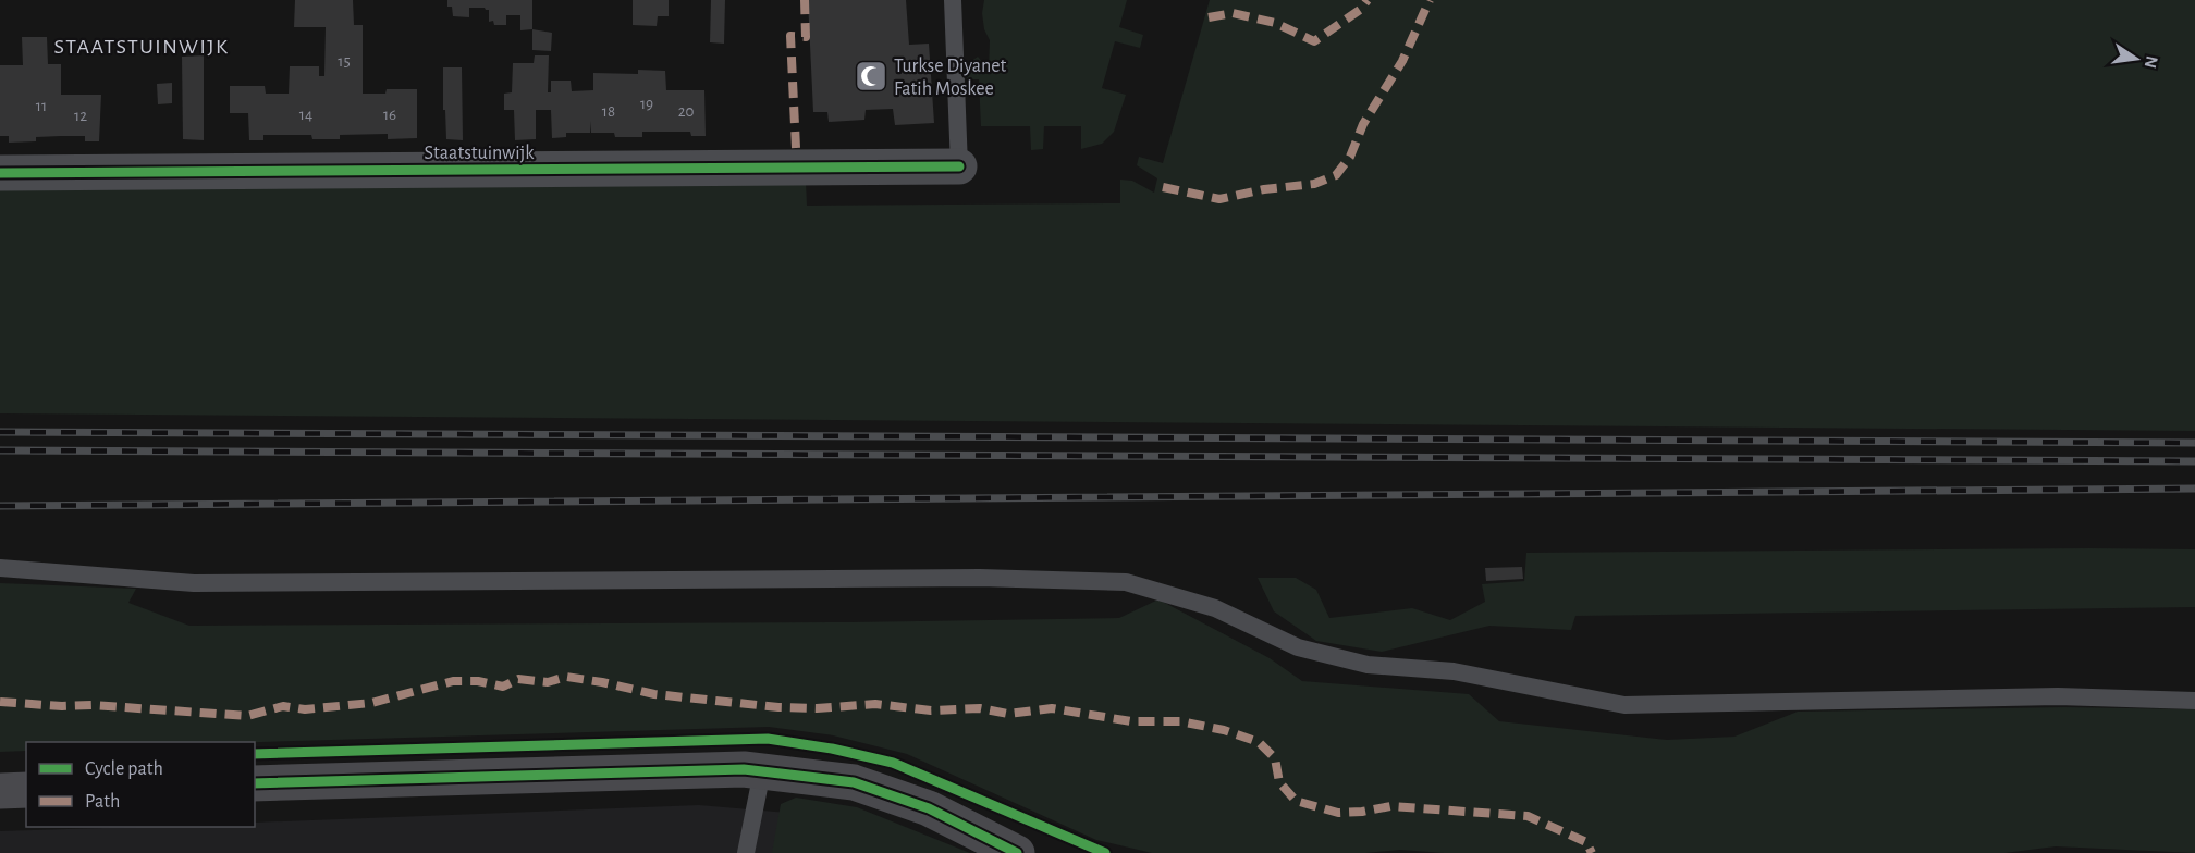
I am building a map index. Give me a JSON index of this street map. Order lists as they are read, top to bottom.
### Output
{
  "streets": {
    "street": ["Staatstuinwijk"]
  },
  "districts": ["STAATSTUINWIJK"],
  "places": {
    "mosque": ["Turkse Diyanet Fatih Moskee"]
  },
  "house_numbers": [
    "15",
    "19",
    "11",
    "18",
    "20",
    "14",
    "16",
    "12"
  ],
  "legend": ["Cycle path", "Path"],
  "north": "right"
}
